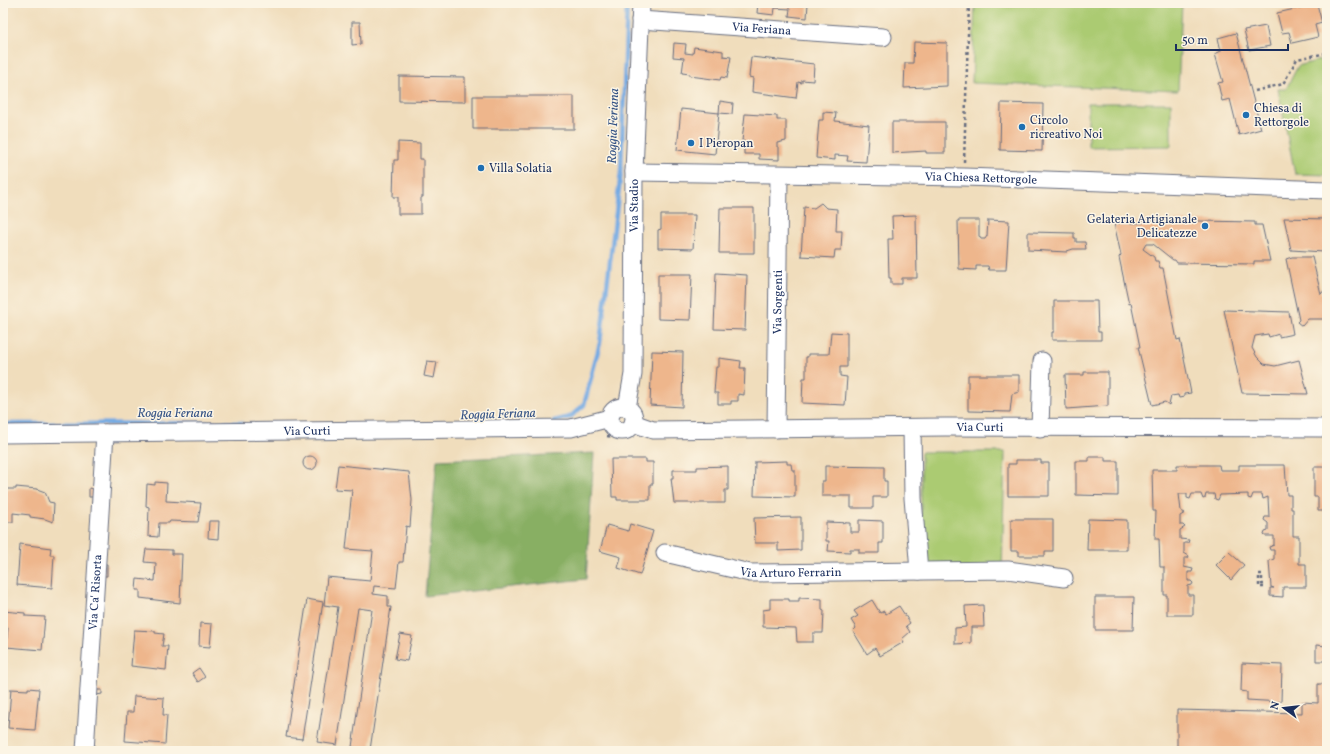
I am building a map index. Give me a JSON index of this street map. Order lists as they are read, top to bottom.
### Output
{
  "streets": {
    "street": [
      "Via Feriana",
      "Via Chiesa Rettorgole",
      "Via Stadio",
      "Via Sorgenti",
      "Via Curti",
      "Via Arturo Ferrarin",
      "Via Ca' Risorta"
    ]
  },
  "crossings": [
    ["Via Feriana", "Via Stadio"],
    ["Via Chiesa Rettorgole", "Via Stadio"],
    ["Via Chiesa Rettorgole", "Via Sorgenti"],
    ["Via Stadio", "Via Curti"],
    ["Via Sorgenti", "Via Curti"],
    ["Via Curti", "Via Ca' Risorta"]
  ],
  "water": ["Roggia Feriana"],
  "places": [
    "Chiesa di Rettorgole",
    "Circolo ricreativo Noi",
    "I Pieropan",
    "Villa Solatia",
    "Gelateria Artigianale Delicatezze"
  ],
  "scale_bar": "50 m",
  "north": "left"
}
